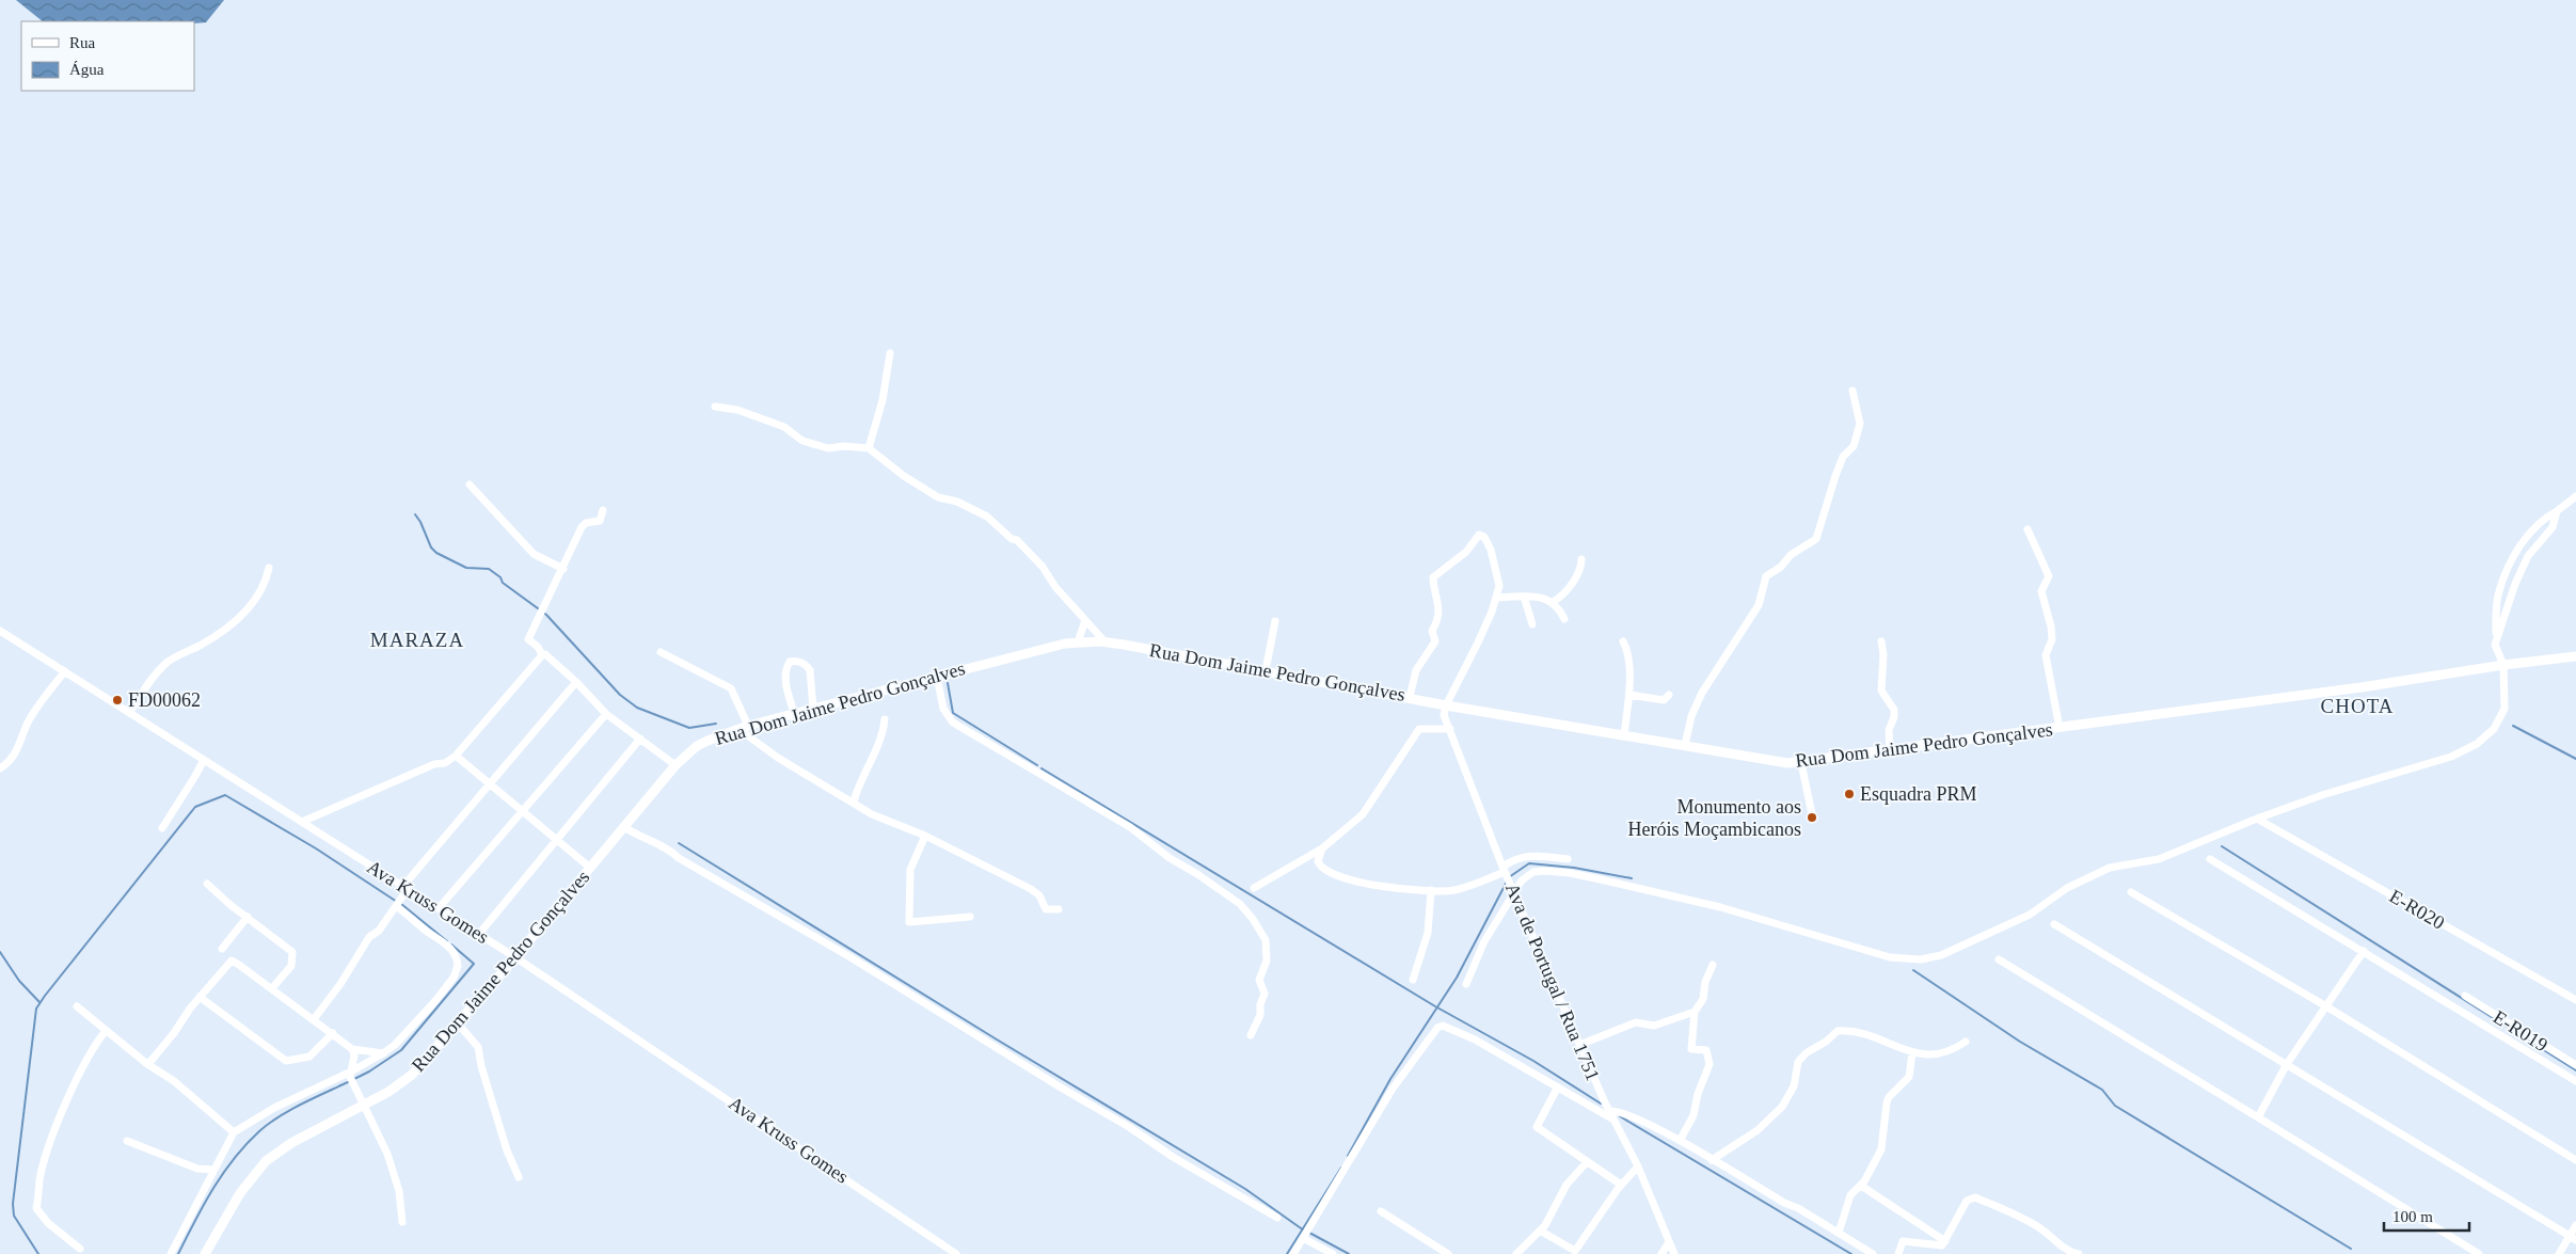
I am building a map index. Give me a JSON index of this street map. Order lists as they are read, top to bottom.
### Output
{
  "streets": {
    "main road": ["Rua Dom Jaime Pedro Gonçalves"],
    "street": [
      "Ava Kruss Gomes",
      "E-R020",
      "Ava de Portugal / Rua 1751",
      "E-R019"
    ]
  },
  "crossings": [
    ["Rua Dom Jaime Pedro Gonçalves", "Ava Kruss Gomes"],
    ["Rua Dom Jaime Pedro Gonçalves", "Ava de Portugal / Rua 1751"]
  ],
  "districts": ["MARAZA", "CHOTA"],
  "places": ["FD00062", "Esquadra PRM", "Monumento aos Heróis Moçambicanos"],
  "legend": ["Rua", "Água"],
  "scale_bar": "100 m"
}
